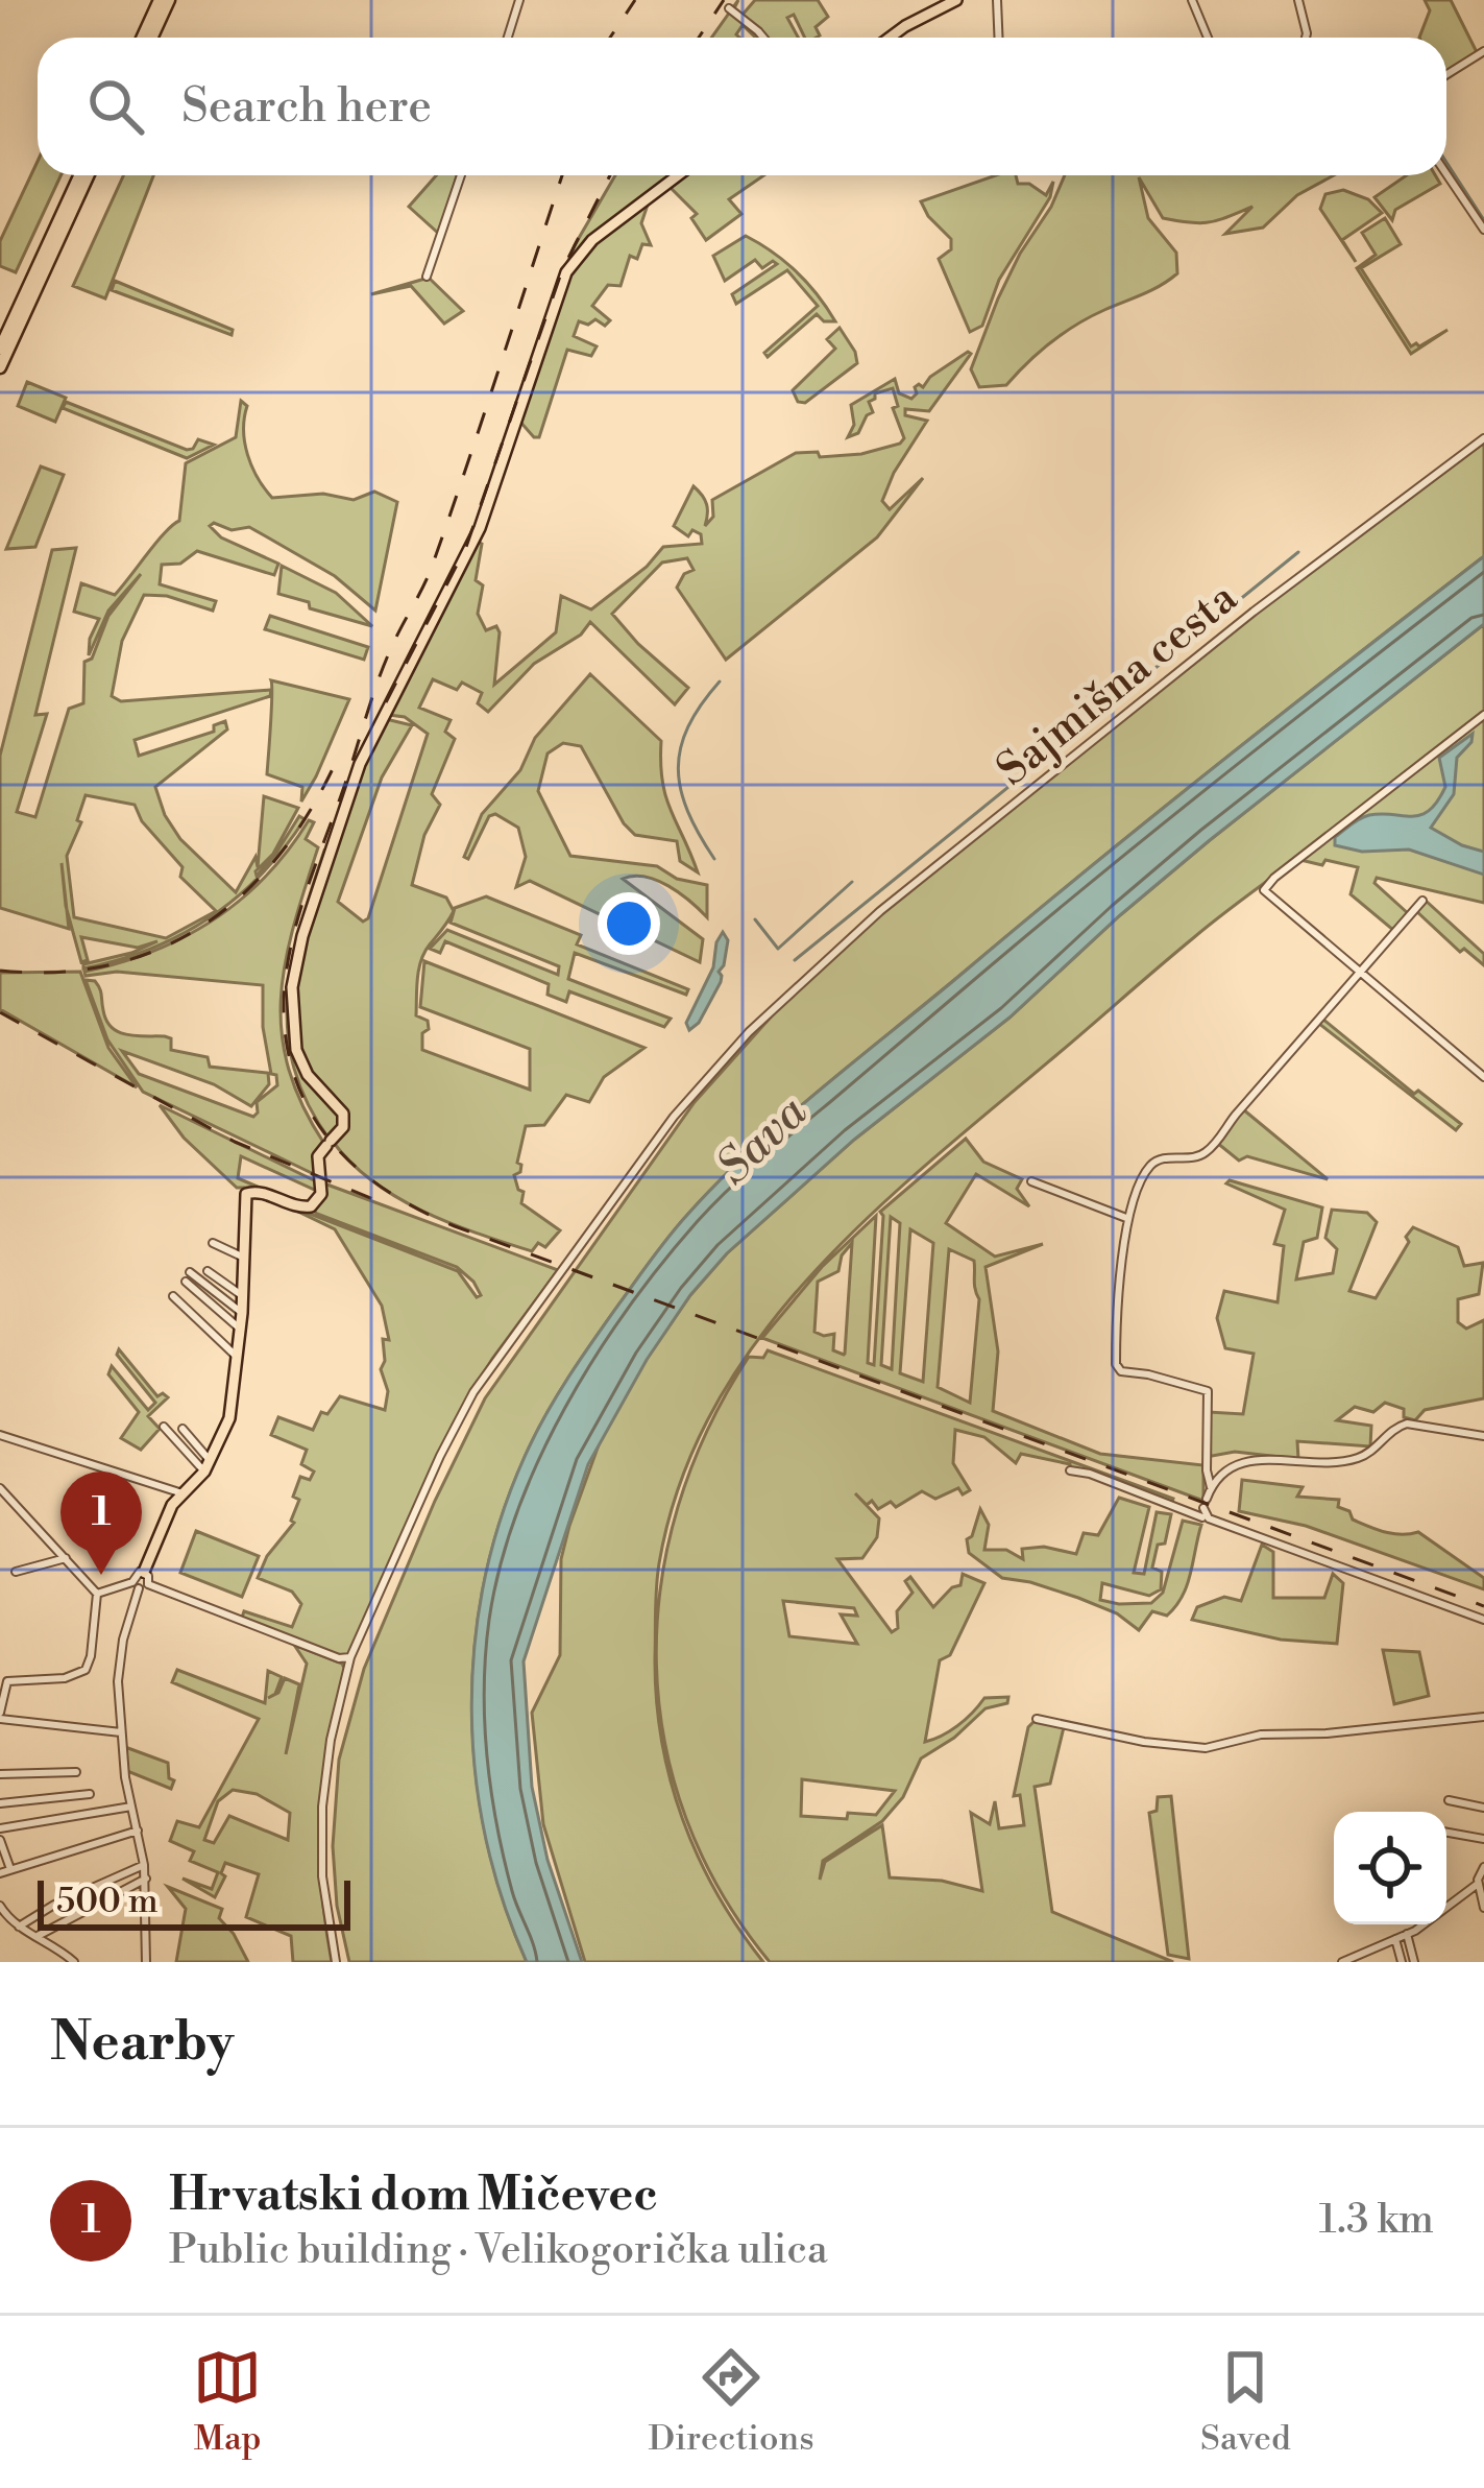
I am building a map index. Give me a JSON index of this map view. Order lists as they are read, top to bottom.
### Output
{
  "streets": {
    "street": ["Sajmišna cesta"]
  },
  "water": ["Sava"],
  "scale_bar": "500 m",
  "page": {
    "search": "Search here",
    "pins": "1",
    "scale": "500 m",
    "heading": "Nearby",
    "list": [
      {
        "mark": "1",
        "name": "Hrvatski dom Mičevec",
        "note": "Public building · Velikogorička ulica",
        "value": "1.3 km"
      }
    ],
    "nav": ["Map", "Directions", "Saved"]
  }
}
